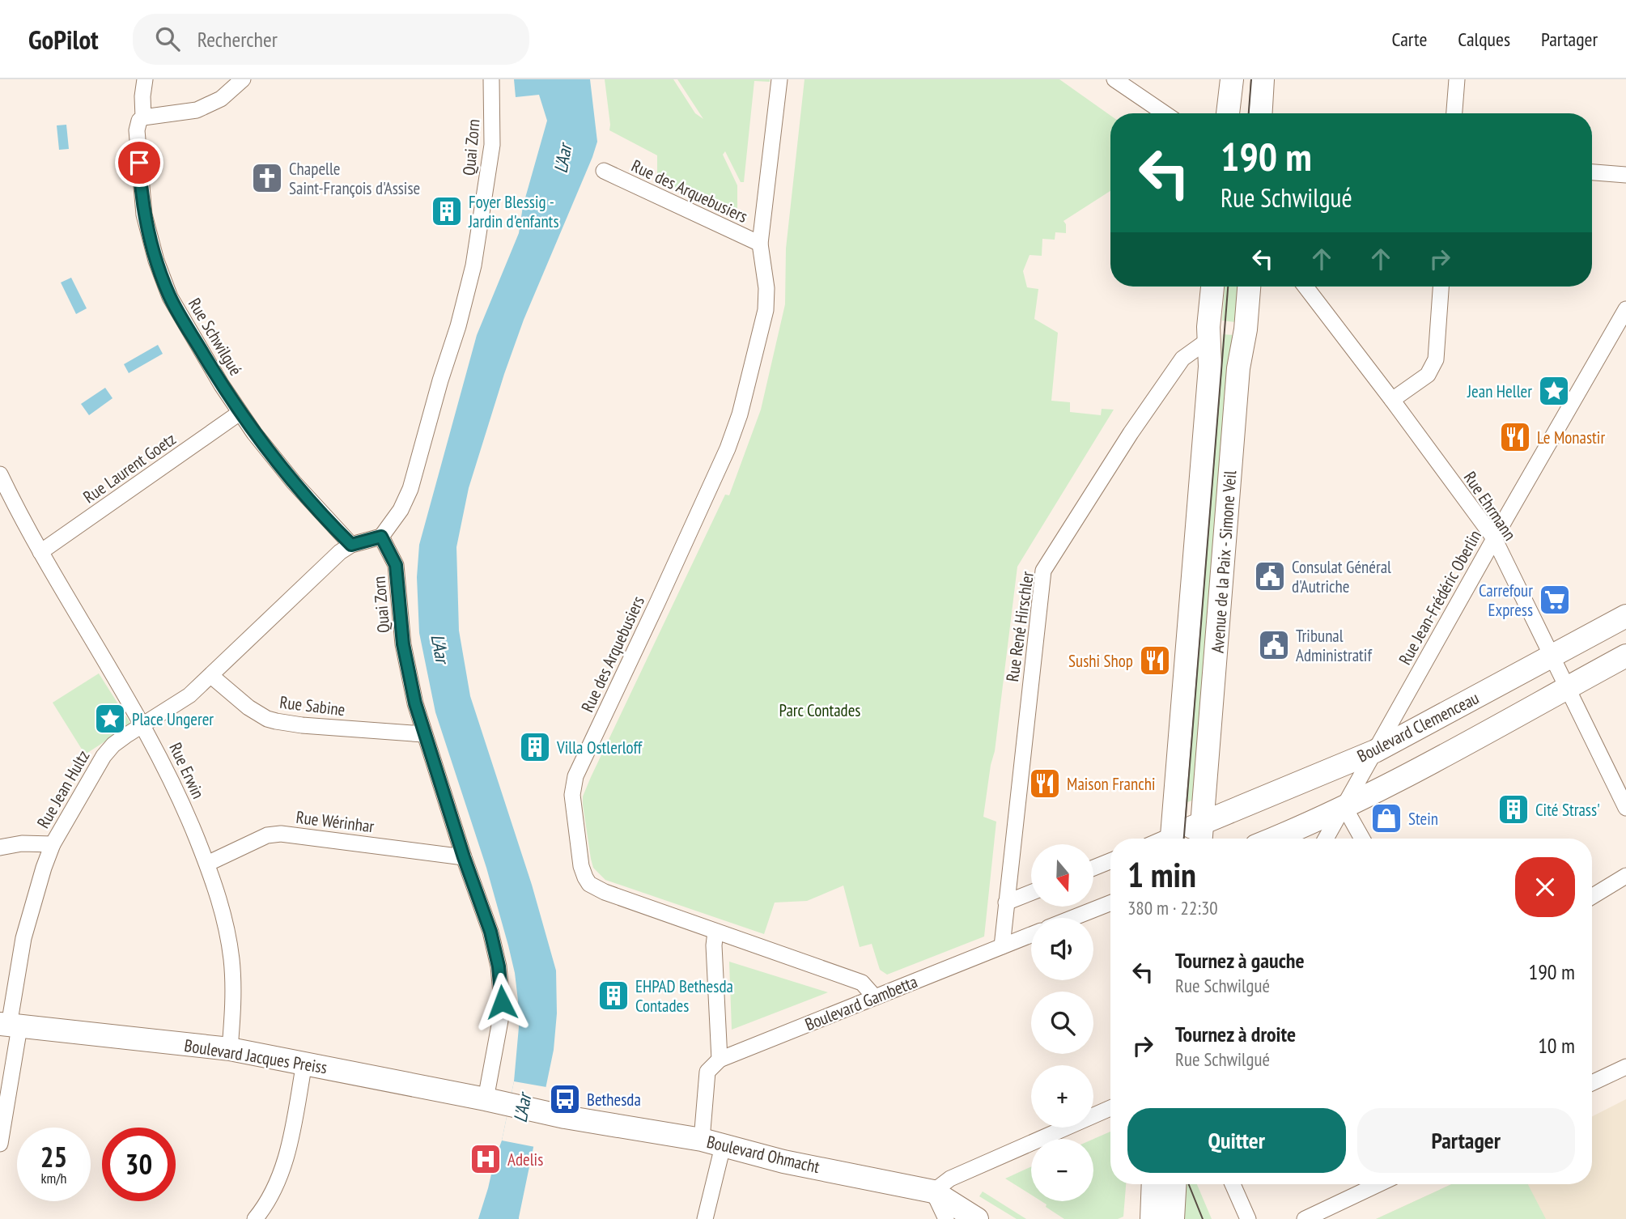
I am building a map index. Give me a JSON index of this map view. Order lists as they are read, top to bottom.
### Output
{
  "streets": {
    "main road": [
      "Avenue de la Paix - Simone Veil",
      "Boulevard Clemenceau",
      "Boulevard Jacques Preiss",
      "Boulevard Ohmacht"
    ],
    "street": [
      "Quai Zorn",
      "Rue des Arquebusiers",
      "Rue Schwilgué",
      "Rue Laurent Goetz",
      "Rue Ehrmann",
      "Rue Jean-Frédéric Oberlin",
      "Rue René Hirschler",
      "Rue Sabine",
      "Rue Erwin",
      "Rue Jean Hultz",
      "Rue Wérinhar",
      "Boulevard Gambetta"
    ]
  },
  "crossings": [
    ["Quai Zorn", "Rue Sabine"],
    ["Quai Zorn", "Rue Wérinhar"],
    ["Quai Zorn", "Boulevard Jacques Preiss"],
    ["Rue des Arquebusiers", "Boulevard Gambetta"],
    ["Rue Schwilgué", "Rue Laurent Goetz"],
    ["Rue Schwilgué", "Rue Jean Hultz"],
    ["Rue Laurent Goetz", "Rue Erwin"],
    ["Rue Ehrmann", "Rue Jean-Frédéric Oberlin"],
    ["Rue Ehrmann", "Boulevard Clemenceau"],
    ["Avenue de la Paix - Simone Veil", "Rue René Hirschler"],
    ["Avenue de la Paix - Simone Veil", "Boulevard Clemenceau"],
    ["Rue Jean-Frédéric Oberlin", "Boulevard Clemenceau"],
    ["Rue Sabine", "Rue Jean Hultz"],
    ["Rue Erwin", "Rue Jean Hultz"],
    ["Rue Erwin", "Rue Wérinhar"],
    ["Rue Erwin", "Boulevard Jacques Preiss"],
    ["Rue Jean Hultz", "Boulevard Jacques Preiss"],
    ["Boulevard Jacques Preiss", "Boulevard Ohmacht"]
  ],
  "water": ["L'Aar"],
  "parks": ["Parc Contades"],
  "places": {
    "church": ["Chapelle Saint-François d'Assise"],
    "building": [
      "Foyer Blessig - Jardin d'enfants",
      "Villa Ostlerloff",
      "Cité Strass'",
      "EHPAD Bethesda Contades"
    ],
    "place": ["Jean Heller", "Place Ungerer"],
    "restaurant": ["Le Monastir", "Sushi Shop", "Maison Franchi"],
    "public building": ["Consulat Général d'Autriche", "Tribunal Administratif"],
    "supermarket": ["Carrefour Express"],
    "shop": ["Stein"],
    "bus stop": ["Bethesda"],
    "hospital": ["Adelis"]
  },
  "north": "bottom",
  "page": {
    "header": "GoPilot",
    "search": "Rechercher",
    "nav": ["Carte", "Calques", "Partager"],
    "turn": ["190 m", "Rue Schwilgué"],
    "heading": ["1 min", "380 m · 22:30"],
    "map_buttons": ["+", "−"],
    "list": [
      {
        "name": "Tournez à gauche",
        "note": "Rue Schwilgué",
        "value": "190 m"
      },
      {
        "name": "Tournez à droite",
        "note": "Rue Schwilgué",
        "value": "10 m"
      }
    ],
    "buttons": ["Quitter", "Partager"],
    "speed": "25 km/h",
    "limit": "30"
  }
}
